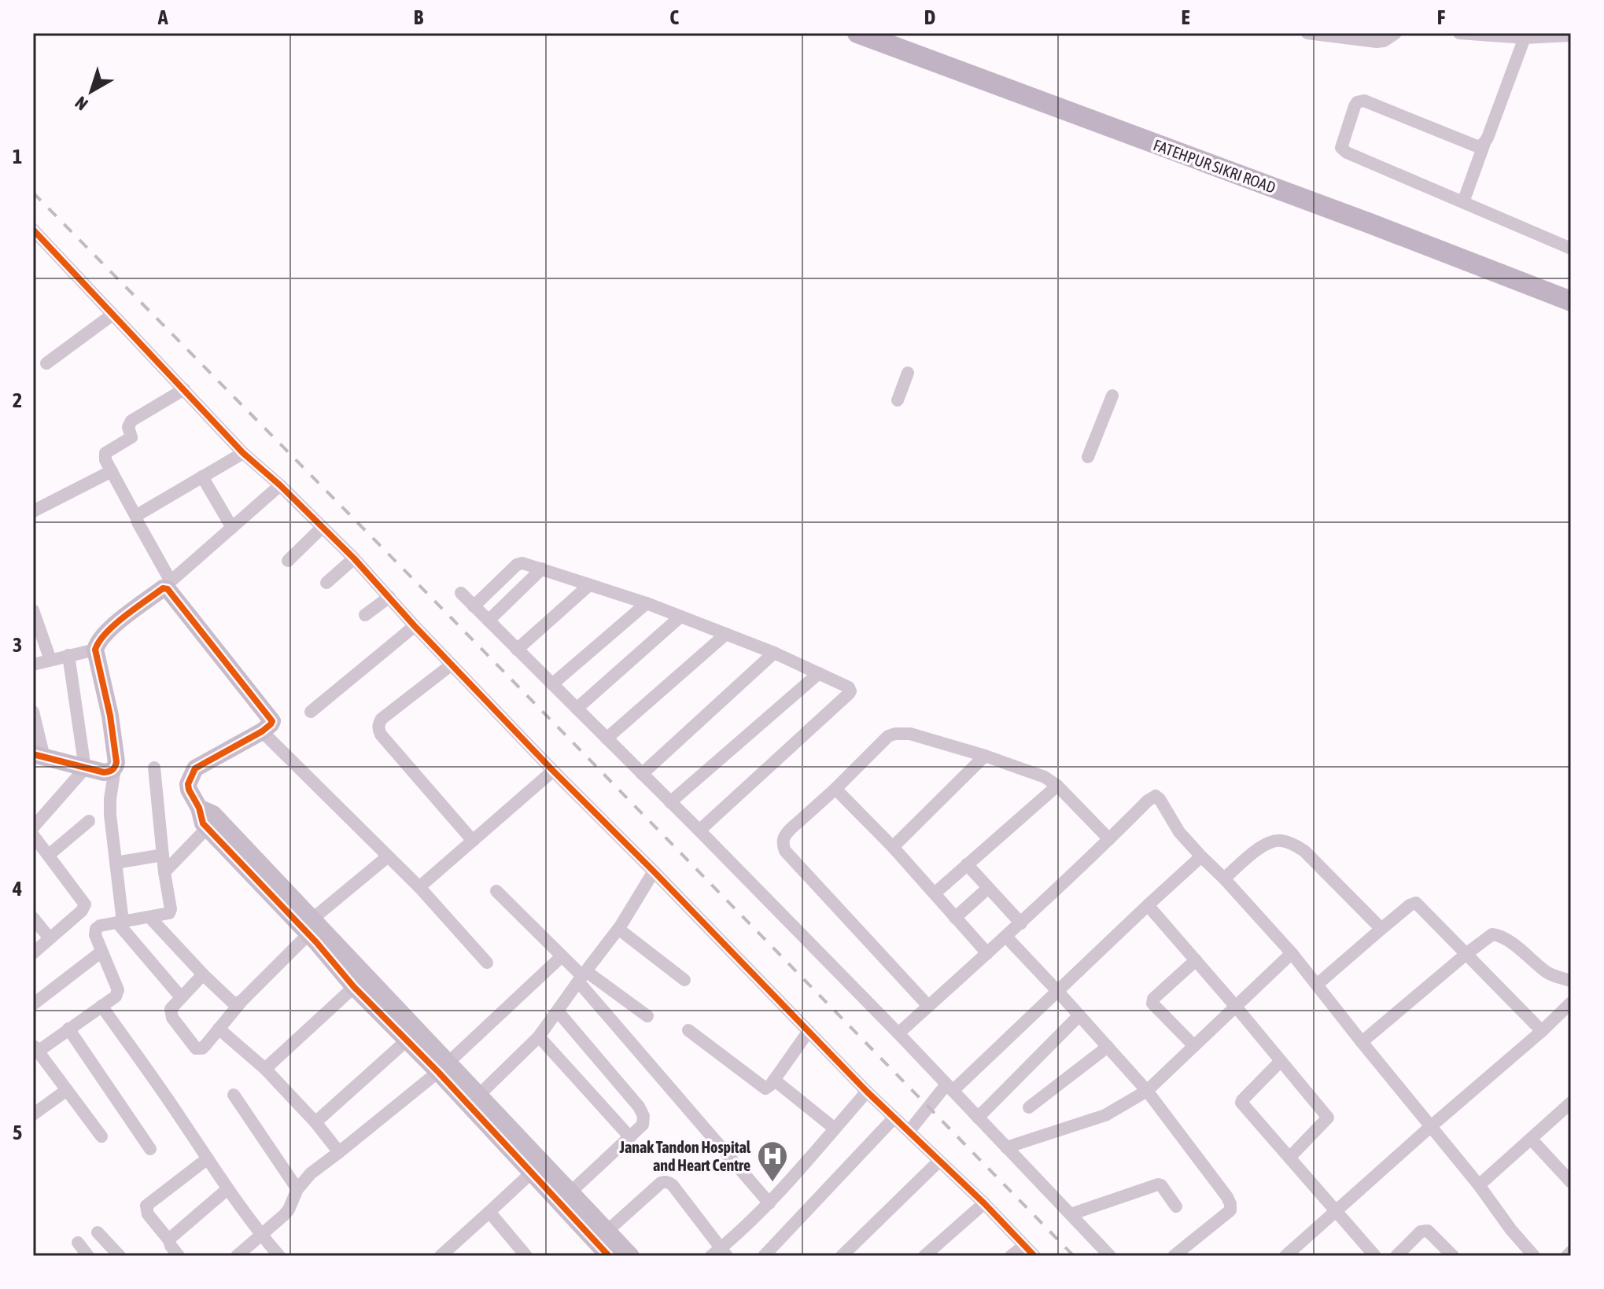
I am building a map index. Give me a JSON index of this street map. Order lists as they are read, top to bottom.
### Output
{
  "streets": {
    "main road": ["FATEHPUR SIKRI ROAD"]
  },
  "places": {
    "hospital": ["Janak Tandon Hospital and Heart Centre"]
  },
  "north": "bottom left",
  "grid": {
    "columns": [
      "A",
      "B",
      "C",
      "D",
      "E",
      "F"
    ],
    "rows": [
      "1",
      "2",
      "3",
      "4",
      "5"
    ]
  }
}
